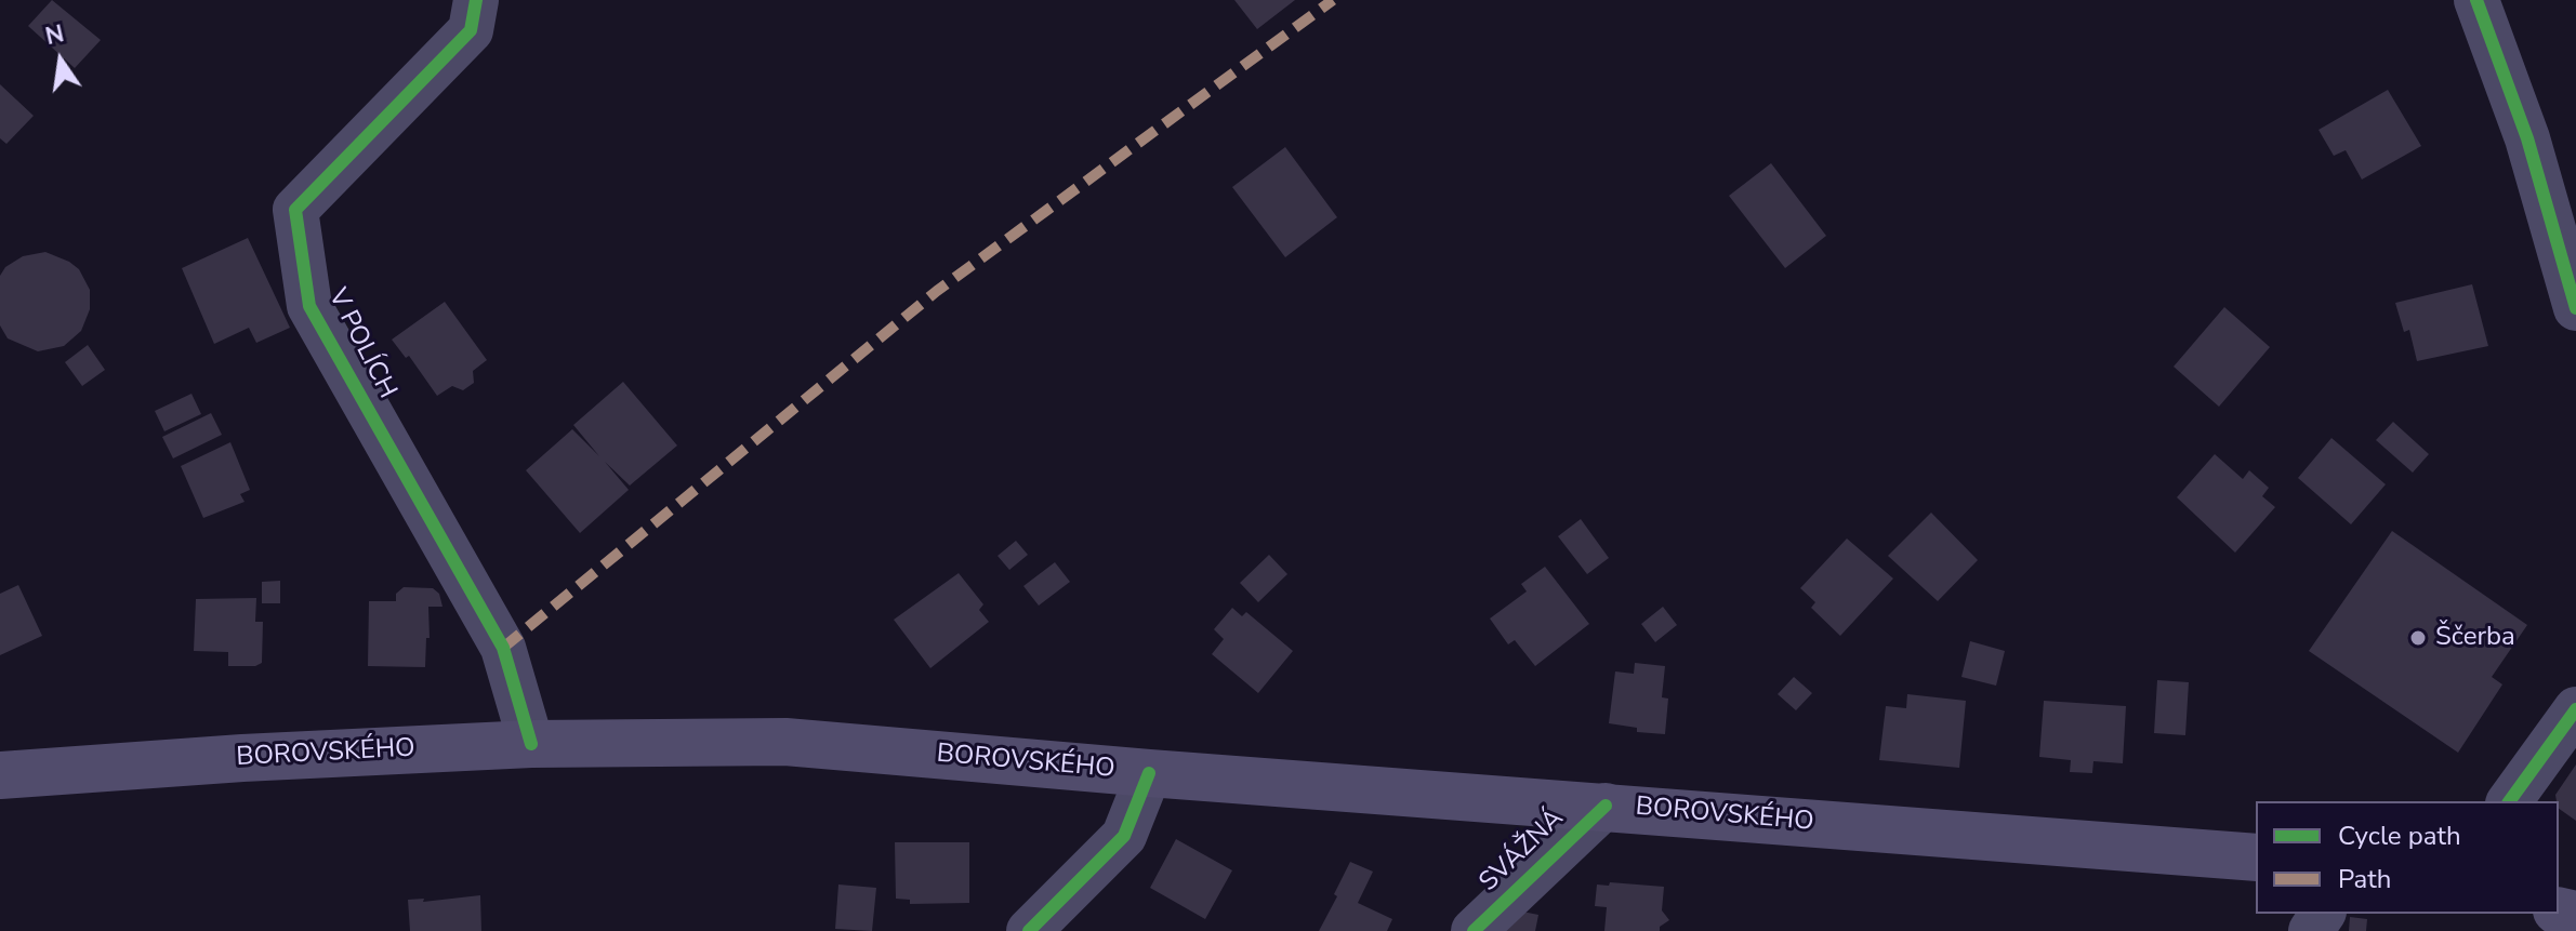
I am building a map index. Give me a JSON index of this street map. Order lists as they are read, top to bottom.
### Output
{
  "streets": {
    "main road": ["BOROVSKÉHO"],
    "street": ["V POLÍCH", "SVÁŽNÁ"]
  },
  "crossings": [
    ["V POLÍCH", "BOROVSKÉHO"],
    ["BOROVSKÉHO", "SVÁŽNÁ"]
  ],
  "places": ["Ščerba"],
  "legend": ["Cycle path", "Path"],
  "north": "top"
}
